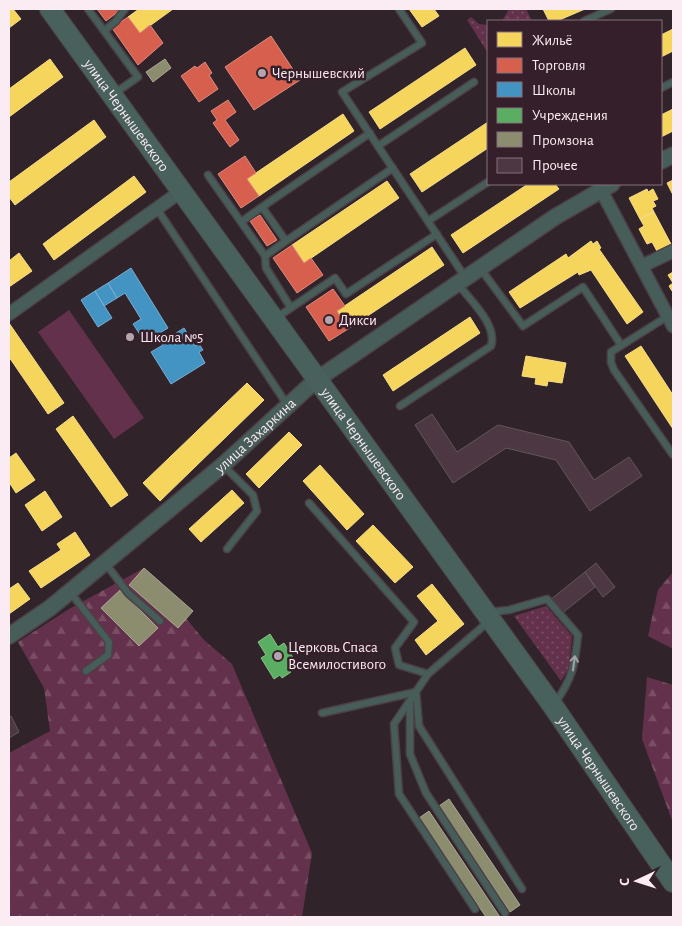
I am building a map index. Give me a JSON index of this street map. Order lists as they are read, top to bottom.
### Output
{
  "streets": {
    "main road": ["улица Чернышевского"],
    "street": ["улица Захаркина"]
  },
  "crossings": [
    ["улица Чернышевского", "улица Захаркина"]
  ],
  "places": [
    "Чернышевский",
    "Дикси",
    "Школа №5",
    "Церковь Спаса Всемилостивого"
  ],
  "legend": [
    "Жильё",
    "Торговля",
    "Школы",
    "Учреждения",
    "Промзона",
    "Прочее"
  ],
  "north": "left"
}
